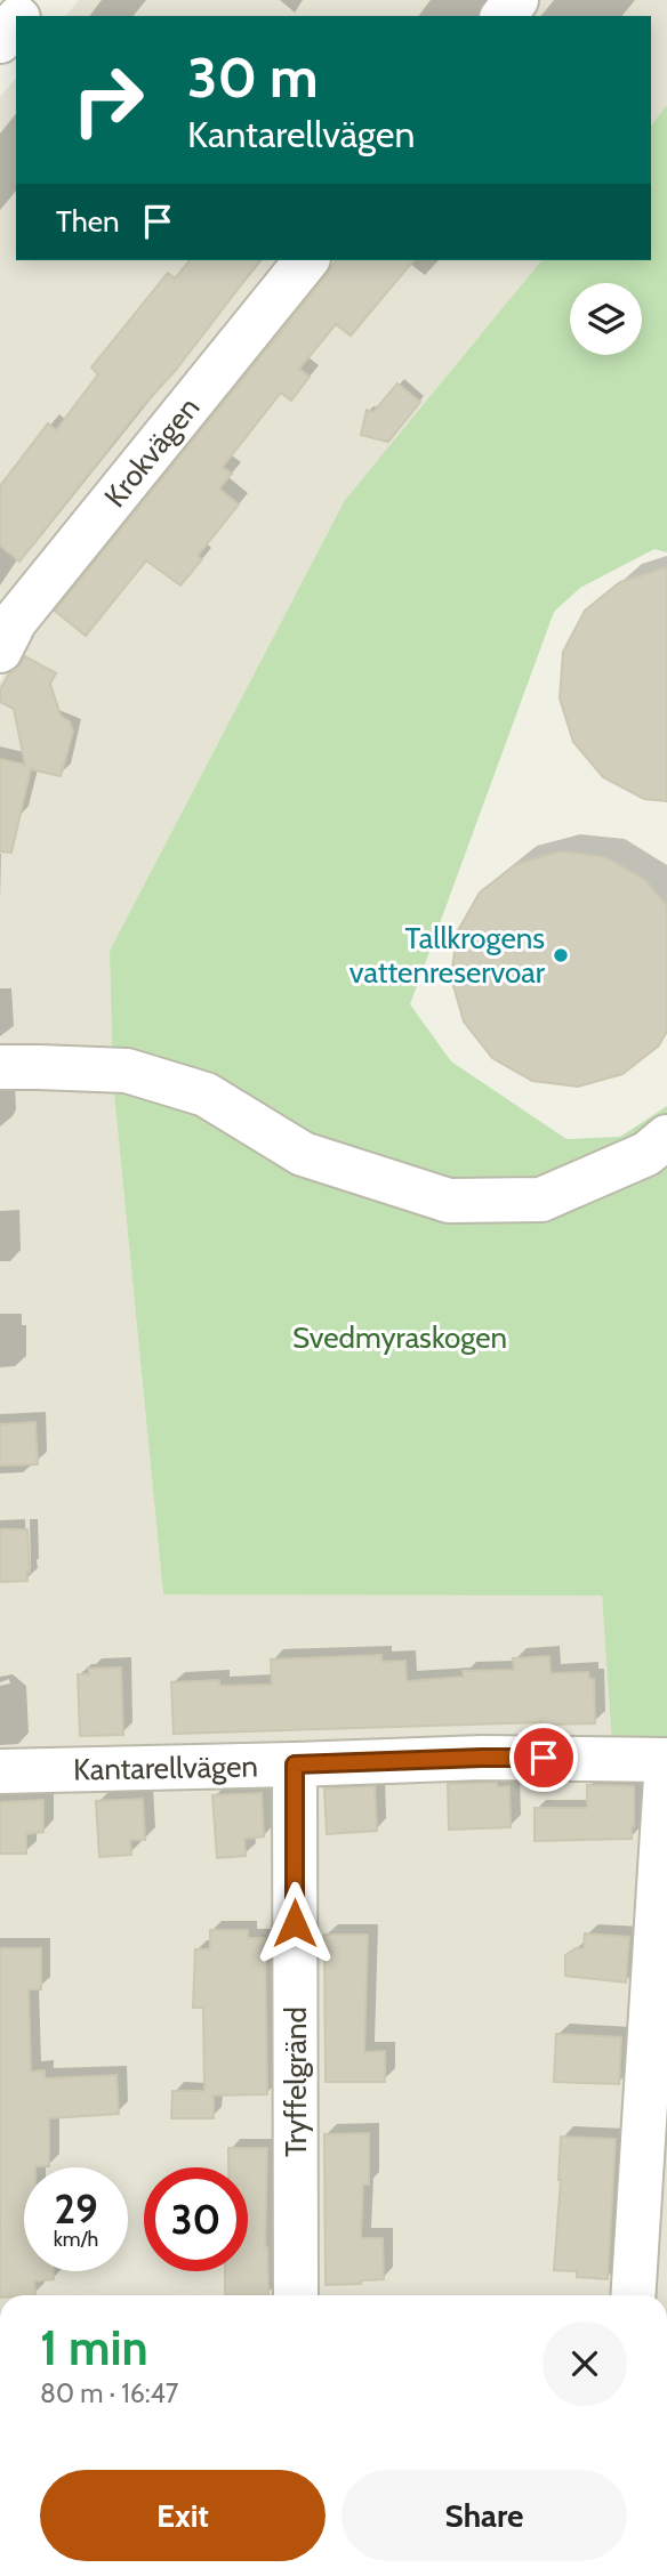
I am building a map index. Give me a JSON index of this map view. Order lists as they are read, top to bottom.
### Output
{
  "streets": {
    "street": ["Krokvägen", "Kantarellvägen", "Tryffelgränd"]
  },
  "crossings": [
    ["Kantarellvägen", "Tryffelgränd"]
  ],
  "parks": ["Svedmyraskogen"],
  "places": ["Tallkrogens vattenreservoar"],
  "page": {
    "turn": ["30 m", "Kantarellvägen"],
    "then": "Then",
    "speed": "29 km/h",
    "limit": "30",
    "heading": ["1 min", "80 m · 16:47"],
    "buttons": ["Exit", "Share"]
  }
}
